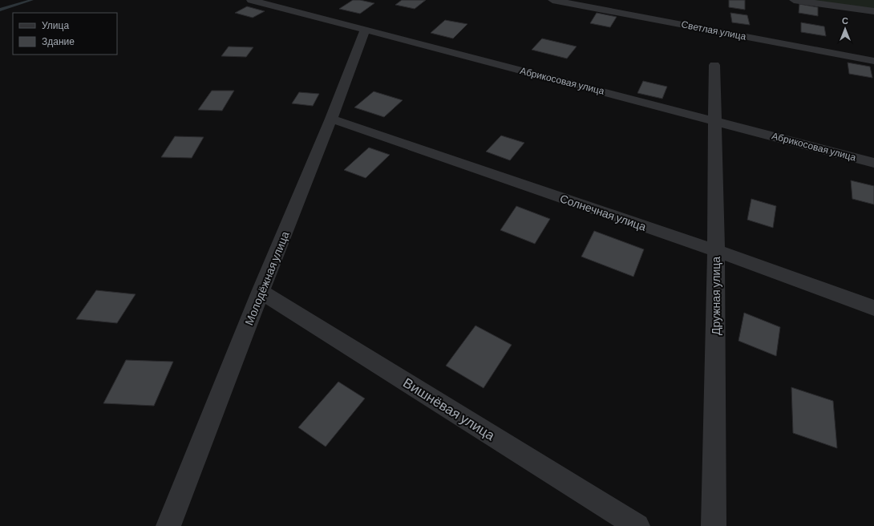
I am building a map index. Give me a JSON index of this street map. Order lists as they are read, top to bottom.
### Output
{
  "streets": {
    "street": [
      "Светлая улица",
      "Абрикосовая улица",
      "Солнечная улица",
      "Молодёжная улица",
      "Дружная улица",
      "Вишнёвая улица"
    ]
  },
  "crossings": [
    ["Абрикосовая улица", "Молодёжная улица"],
    ["Абрикосовая улица", "Дружная улица"],
    ["Солнечная улица", "Молодёжная улица"],
    ["Солнечная улица", "Дружная улица"],
    ["Молодёжная улица", "Вишнёвая улица"]
  ],
  "legend": ["Улица", "Здание"],
  "north": "top"
}
